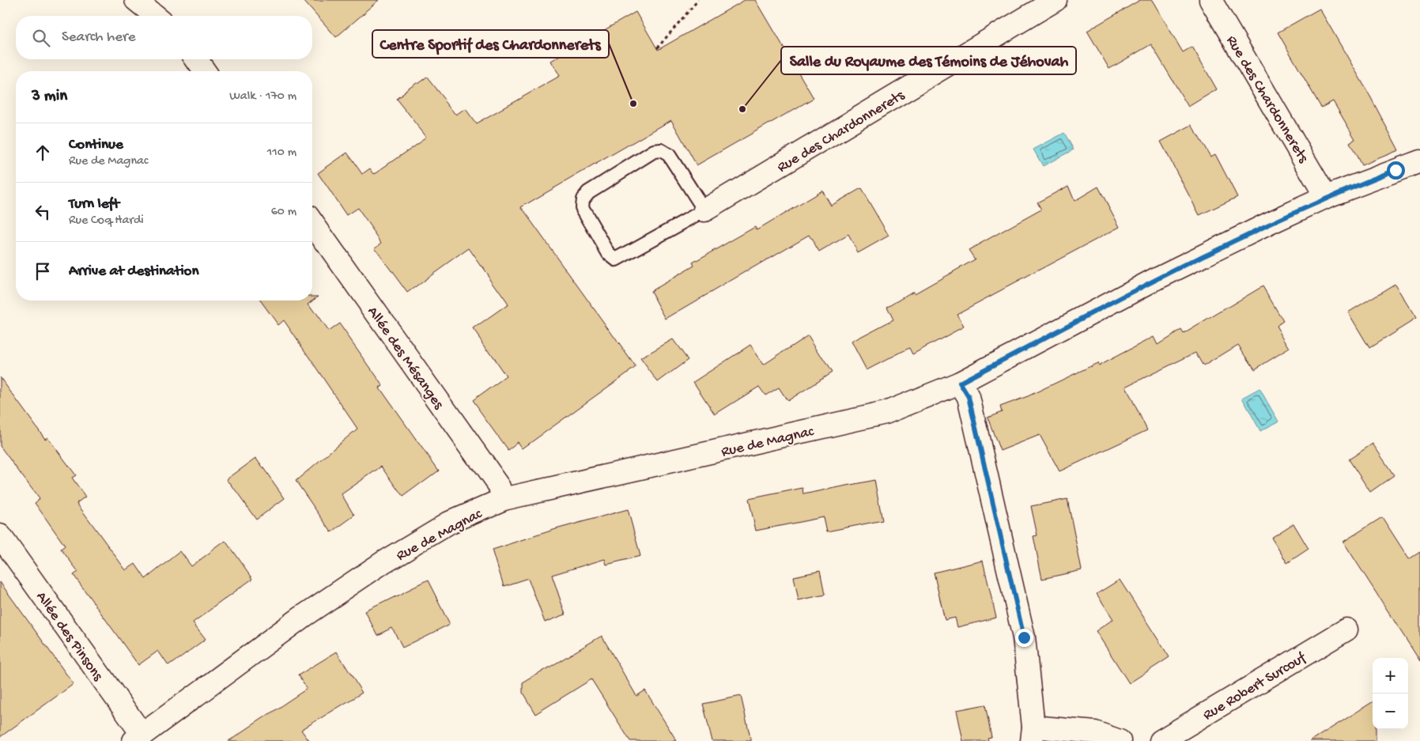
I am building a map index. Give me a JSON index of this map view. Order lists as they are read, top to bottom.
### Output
{
  "streets": {
    "street": [
      "Rue des Chardonnerets",
      "Allée des Mésanges",
      "Rue de Magnac",
      "Allée des Pinsons",
      "Rue Robert Surcouf"
    ]
  },
  "crossings": [
    ["Rue des Chardonnerets", "Rue de Magnac"],
    ["Allée des Mésanges", "Rue de Magnac"],
    ["Rue de Magnac", "Allée des Pinsons"]
  ],
  "places": ["Centre Sportif des Chardonnerets", "Salle du Royaume des Témoins de Jéhovah"],
  "page": {
    "search": "Search here",
    "heading": ["3 min", "Walk · 170 m"],
    "list": [
      ["Continue", "Rue de Magnac", "110 m"],
      ["Turn left", "Rue Coq Hardi", "60 m"],
      "Arrive at destination"
    ],
    "map_buttons": ["+", "−"]
  }
}
